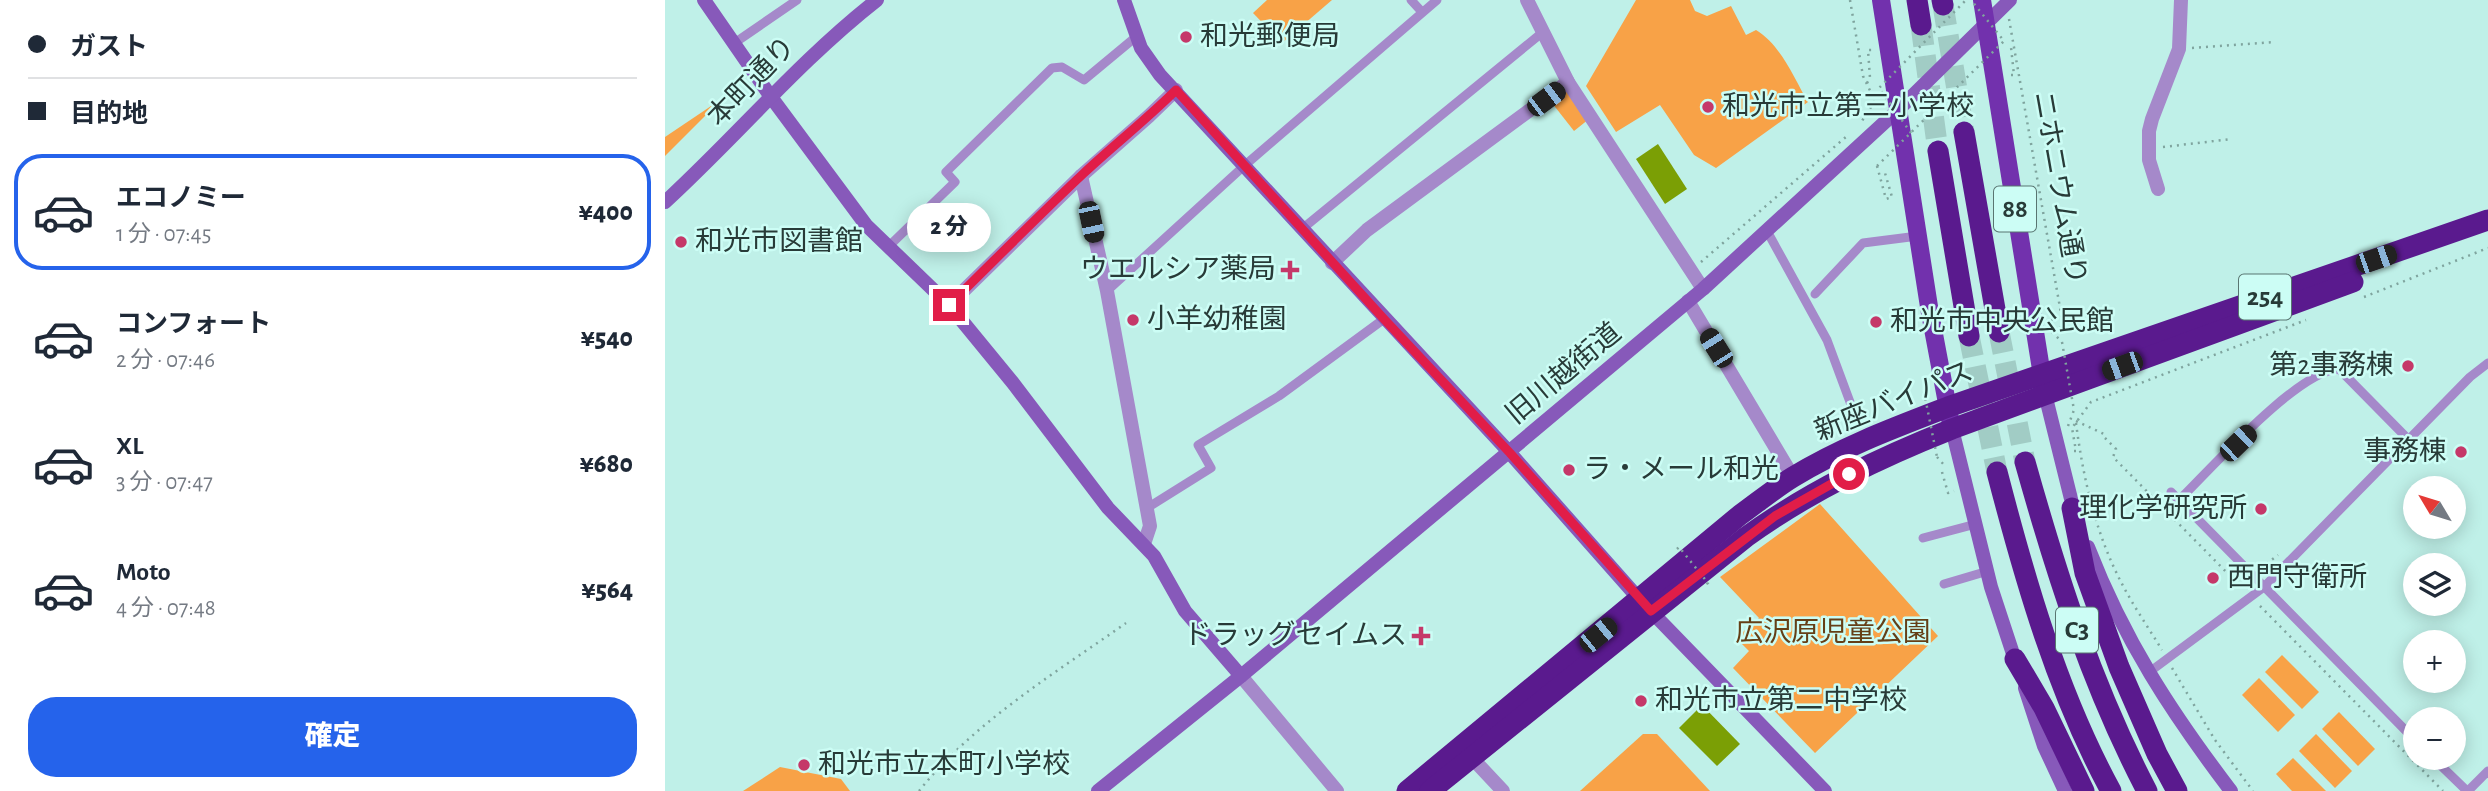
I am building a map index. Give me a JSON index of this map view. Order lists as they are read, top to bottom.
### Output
{
  "streets": {
    "highway": ["254", "新座バイパス", "C3"],
    "main road": ["88"],
    "street": ["本町通り", "旧川越街道"],
    "path": ["ニホニウム通り"]
  },
  "crossings": [
    ["ニホニウム通り", "旧川越街道"],
    ["88", "旧川越街道"],
    ["88", "新座バイパス"]
  ],
  "parks": ["広沢原児童公園"],
  "places": {
    "other": [
      "和光郵便局",
      "和光市立第三小学校",
      "和光市図書館",
      "小羊幼稚園",
      "和光市中央公民館",
      "第2事務棟",
      "事務棟",
      "ラ・メール和光",
      "理化学研究所",
      "西門守衛所",
      "和光市立第二中学校",
      "和光市立本町小学校"
    ],
    "health": ["ウエルシア薬局", "ドラッグセイムス"]
  },
  "north": "top left",
  "page": {
    "banner": ["ガスト", "目的地"],
    "list": [
      {
        "name": "エコノミー",
        "note": "1 分 · 07:45",
        "value": "¥400"
      },
      {
        "name": "コンフォート",
        "note": "2 分 · 07:46",
        "value": "¥540"
      },
      {
        "name": "XL",
        "note": "3 分 · 07:47",
        "value": "¥680"
      },
      {
        "name": "Moto",
        "note": "4 分 · 07:48",
        "value": "¥564"
      }
    ],
    "bubble": "2 分",
    "map_buttons": ["+", "−"],
    "buttons": "確定"
  }
}
